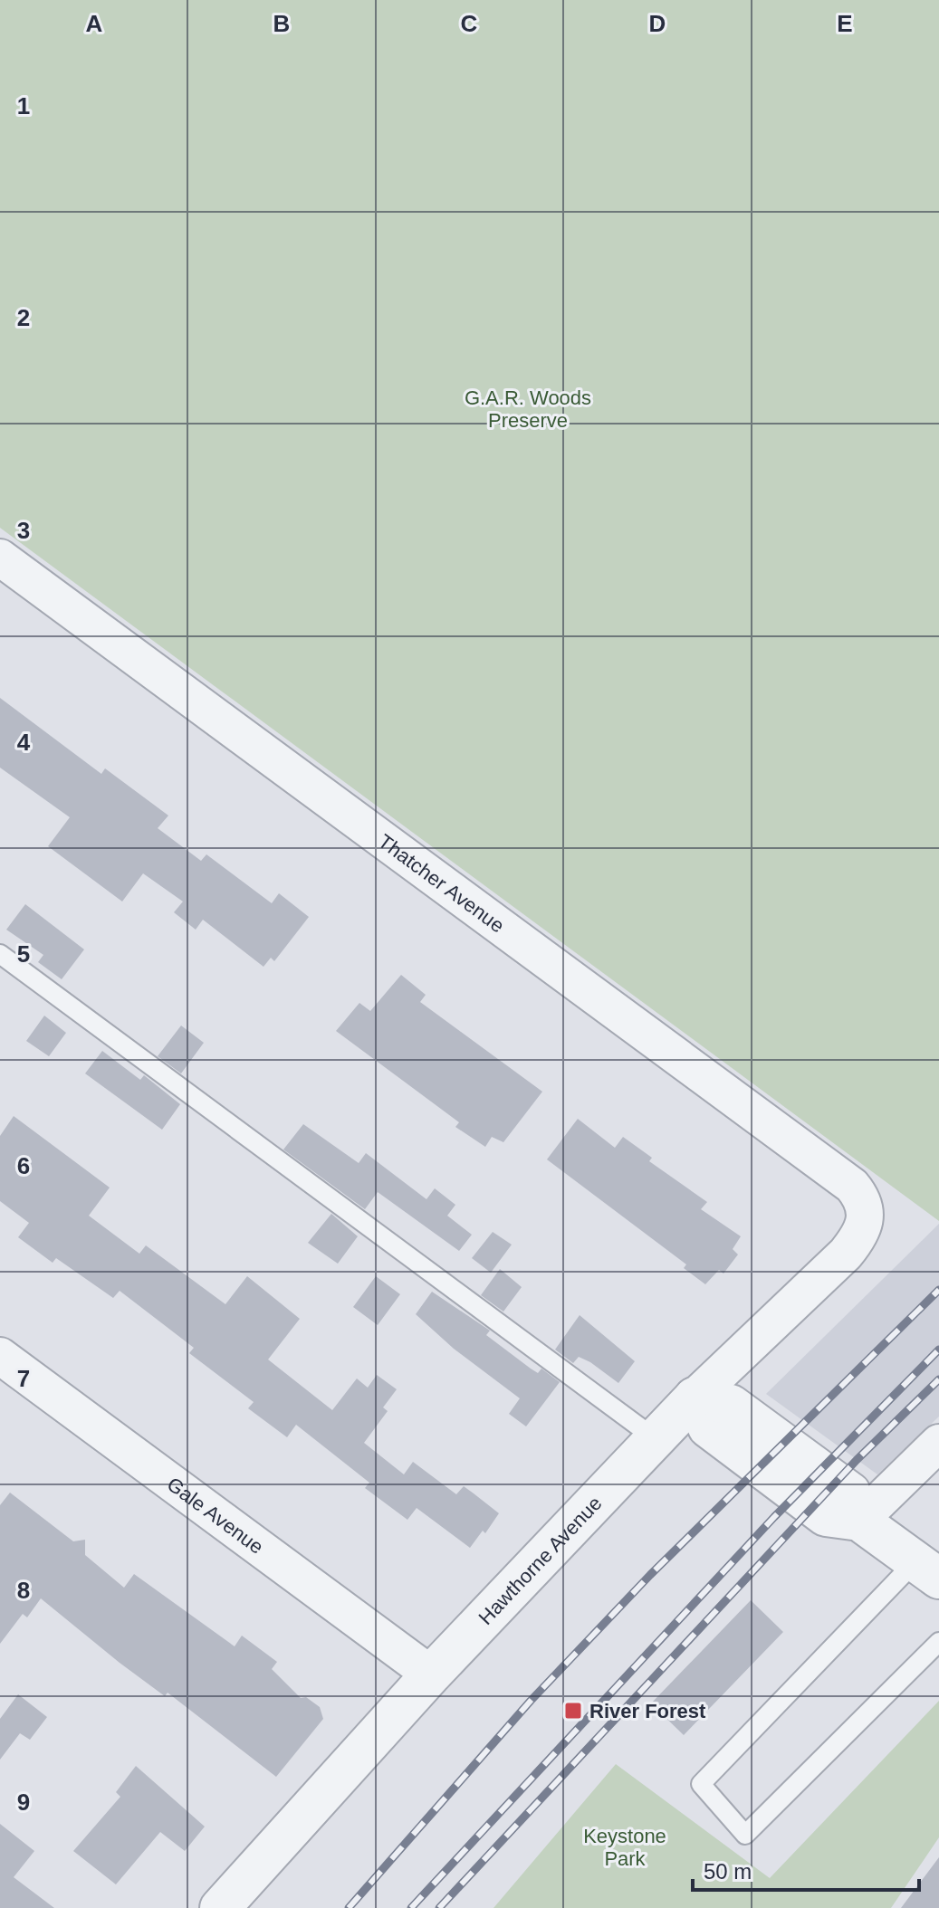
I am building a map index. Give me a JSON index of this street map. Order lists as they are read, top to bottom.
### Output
{
  "streets": {
    "street": ["Thatcher Avenue", "Gale Avenue", "Hawthorne Avenue"]
  },
  "crossings": [
    ["Thatcher Avenue", "Hawthorne Avenue"],
    ["Gale Avenue", "Hawthorne Avenue"]
  ],
  "parks": ["G.A.R. Woods Preserve", "Keystone Park"],
  "places": {
    "transit": ["River Forest"]
  },
  "scale_bar": "50 m",
  "grid": {
    "columns": [
      "A",
      "B",
      "C",
      "D",
      "E"
    ],
    "rows": [
      "1",
      "2",
      "3",
      "4",
      "5",
      "6",
      "7",
      "8",
      "9"
    ]
  }
}
